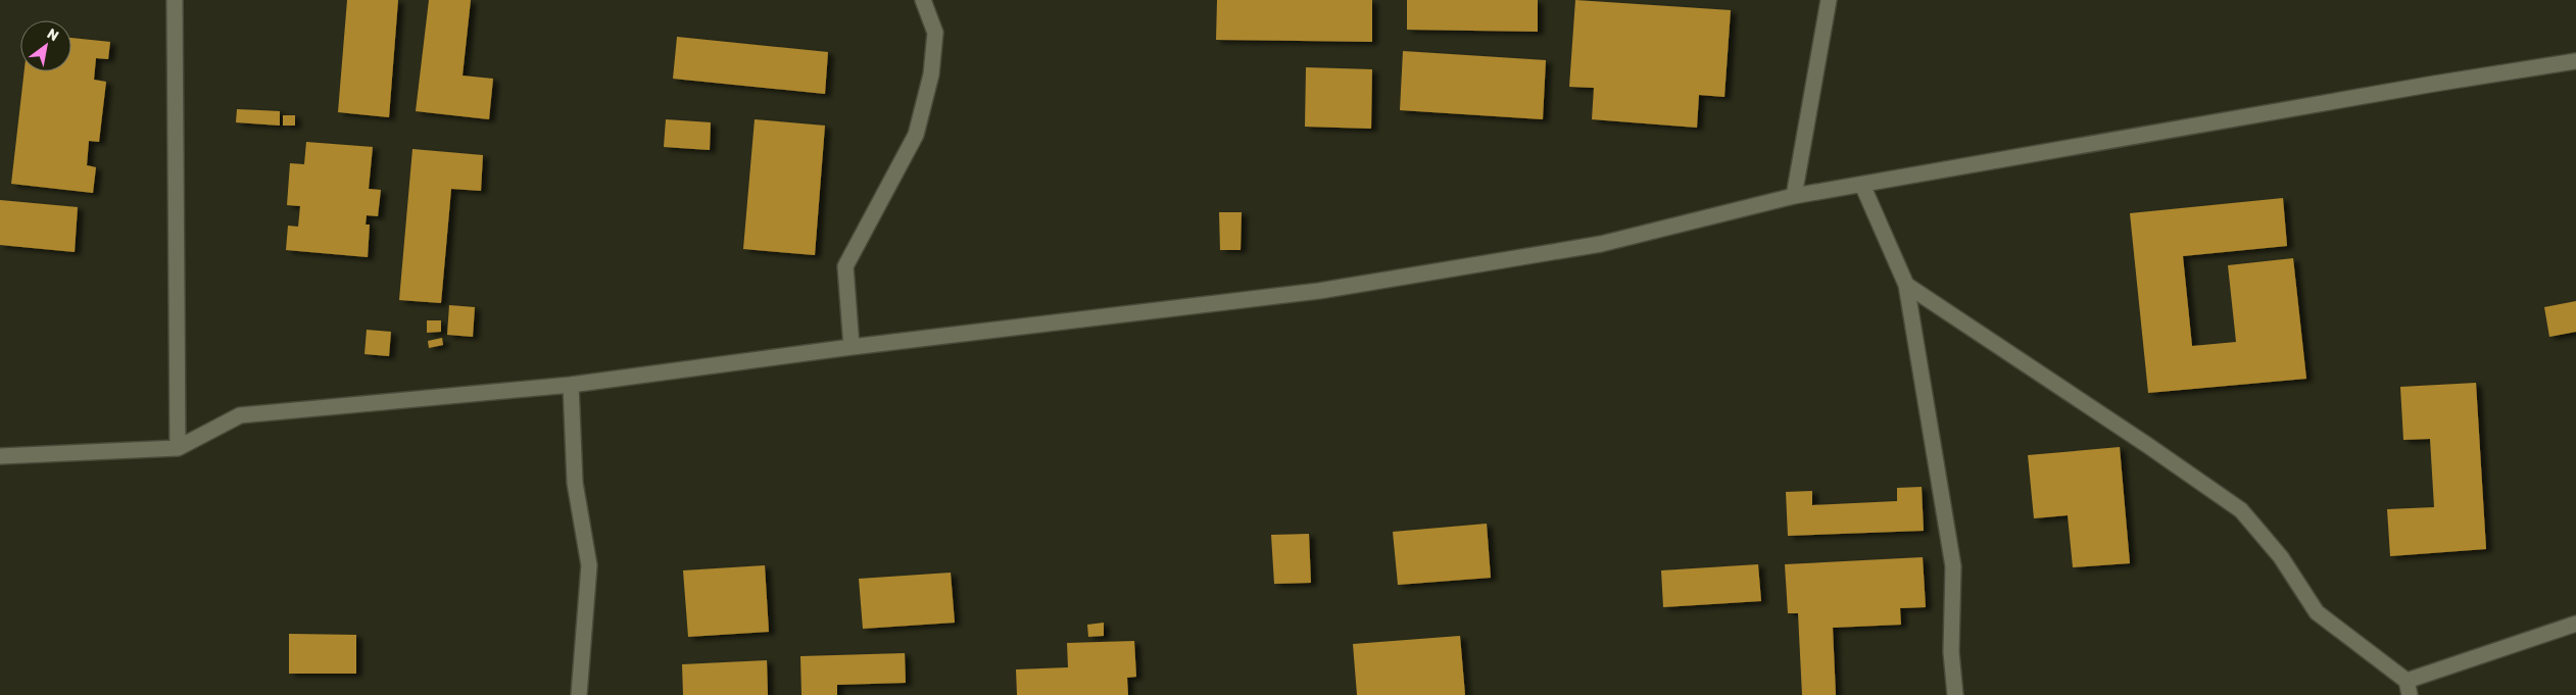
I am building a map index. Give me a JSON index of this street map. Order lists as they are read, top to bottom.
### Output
{
  "north": "top right"
}
